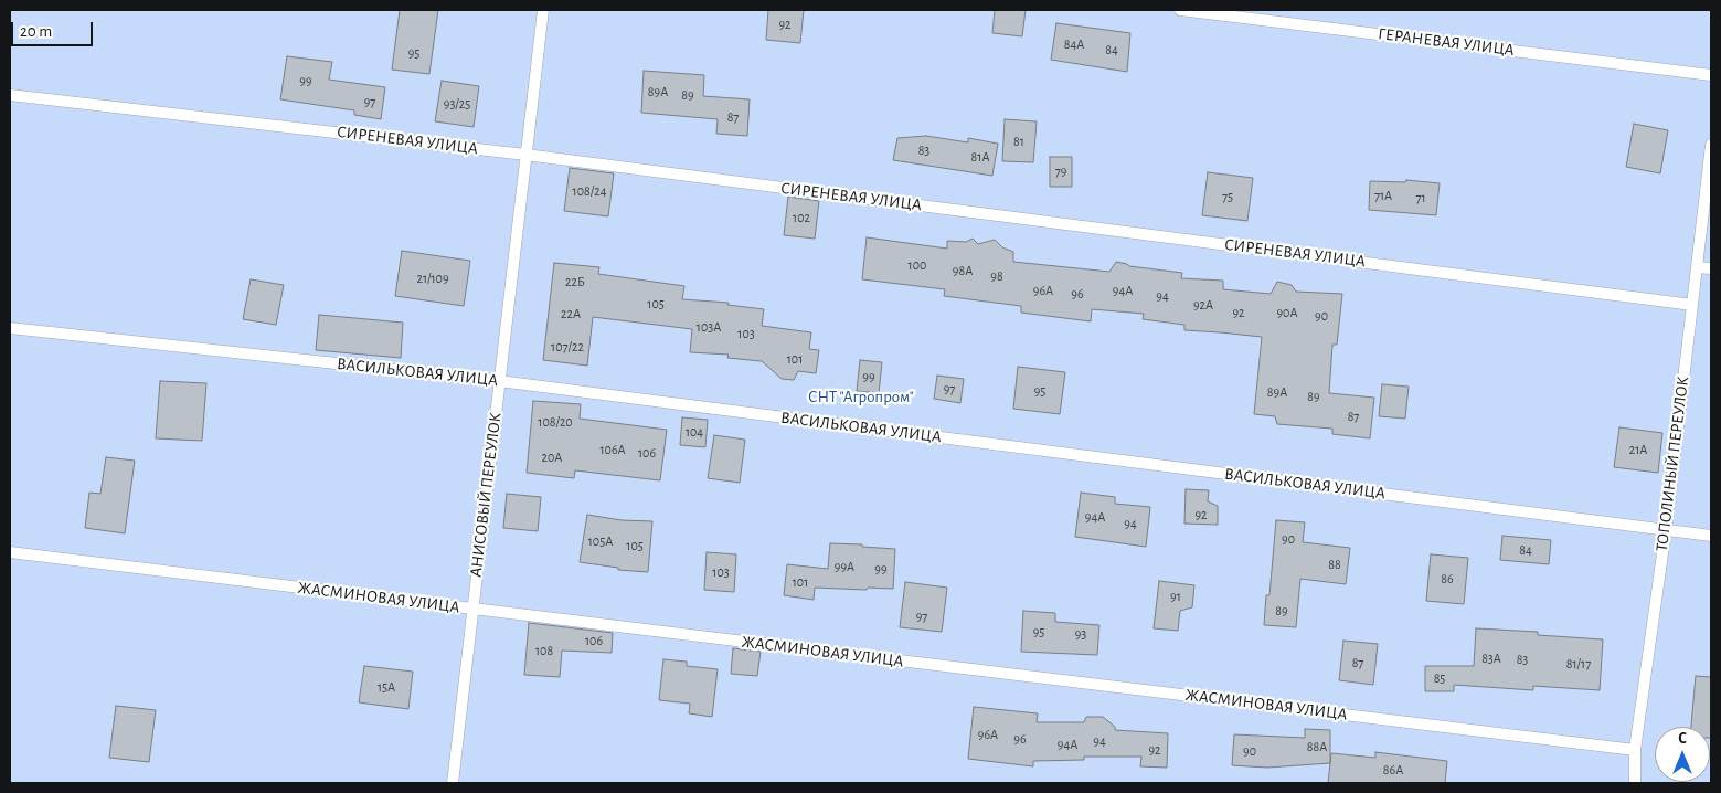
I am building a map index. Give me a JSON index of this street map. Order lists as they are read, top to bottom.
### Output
{
  "streets": {
    "lane": [
      "ГЕРАНЕВАЯ УЛИЦА",
      "СИРЕНЕВАЯ УЛИЦА",
      "ВАСИЛЬКОВАЯ УЛИЦА",
      "ТОПОЛИНЫЙ ПЕРЕУЛОК",
      "АНИСОВЫЙ ПЕРЕУЛОК",
      "ЖАСМИНОВАЯ УЛИЦА"
    ]
  },
  "crossings": [
    ["СИРЕНЕВАЯ УЛИЦА", "ТОПОЛИНЫЙ ПЕРЕУЛОК"],
    ["СИРЕНЕВАЯ УЛИЦА", "АНИСОВЫЙ ПЕРЕУЛОК"],
    ["ВАСИЛЬКОВАЯ УЛИЦА", "ТОПОЛИНЫЙ ПЕРЕУЛОК"],
    ["ВАСИЛЬКОВАЯ УЛИЦА", "АНИСОВЫЙ ПЕРЕУЛОК"],
    ["ТОПОЛИНЫЙ ПЕРЕУЛОК", "ЖАСМИНОВАЯ УЛИЦА"],
    ["АНИСОВЫЙ ПЕРЕУЛОК", "ЖАСМИНОВАЯ УЛИЦА"]
  ],
  "parks": ["СНТ \"Агропром\""],
  "house_numbers": [
    "92",
    "84А",
    "84",
    "95",
    "99",
    "89А",
    "89",
    "97",
    "93/25",
    "87",
    "81",
    "83",
    "81А",
    "79",
    "108/24",
    "71А",
    "75",
    "71",
    "102",
    "100",
    "98А",
    "98",
    "21/109",
    "22Б",
    "96А",
    "94А",
    "96",
    "94",
    "105",
    "92А",
    "92",
    "90А",
    "22А",
    "90",
    "103А",
    "103",
    "107/22",
    "101",
    "99",
    "97",
    "95",
    "89А",
    "89",
    "87",
    "108/20",
    "104",
    "106А",
    "21А",
    "106",
    "20А",
    "92",
    "94А",
    "94",
    "90",
    "105А",
    "105",
    "84",
    "88",
    "99А",
    "99",
    "103",
    "86",
    "101",
    "91",
    "89",
    "97",
    "95",
    "93",
    "106",
    "108",
    "83А",
    "83",
    "87",
    "81/17",
    "85",
    "15А",
    "96А",
    "96",
    "94",
    "94А",
    "88А",
    "92",
    "90",
    "86А"
  ],
  "scale_bar": "20 m",
  "north": "top"
}
